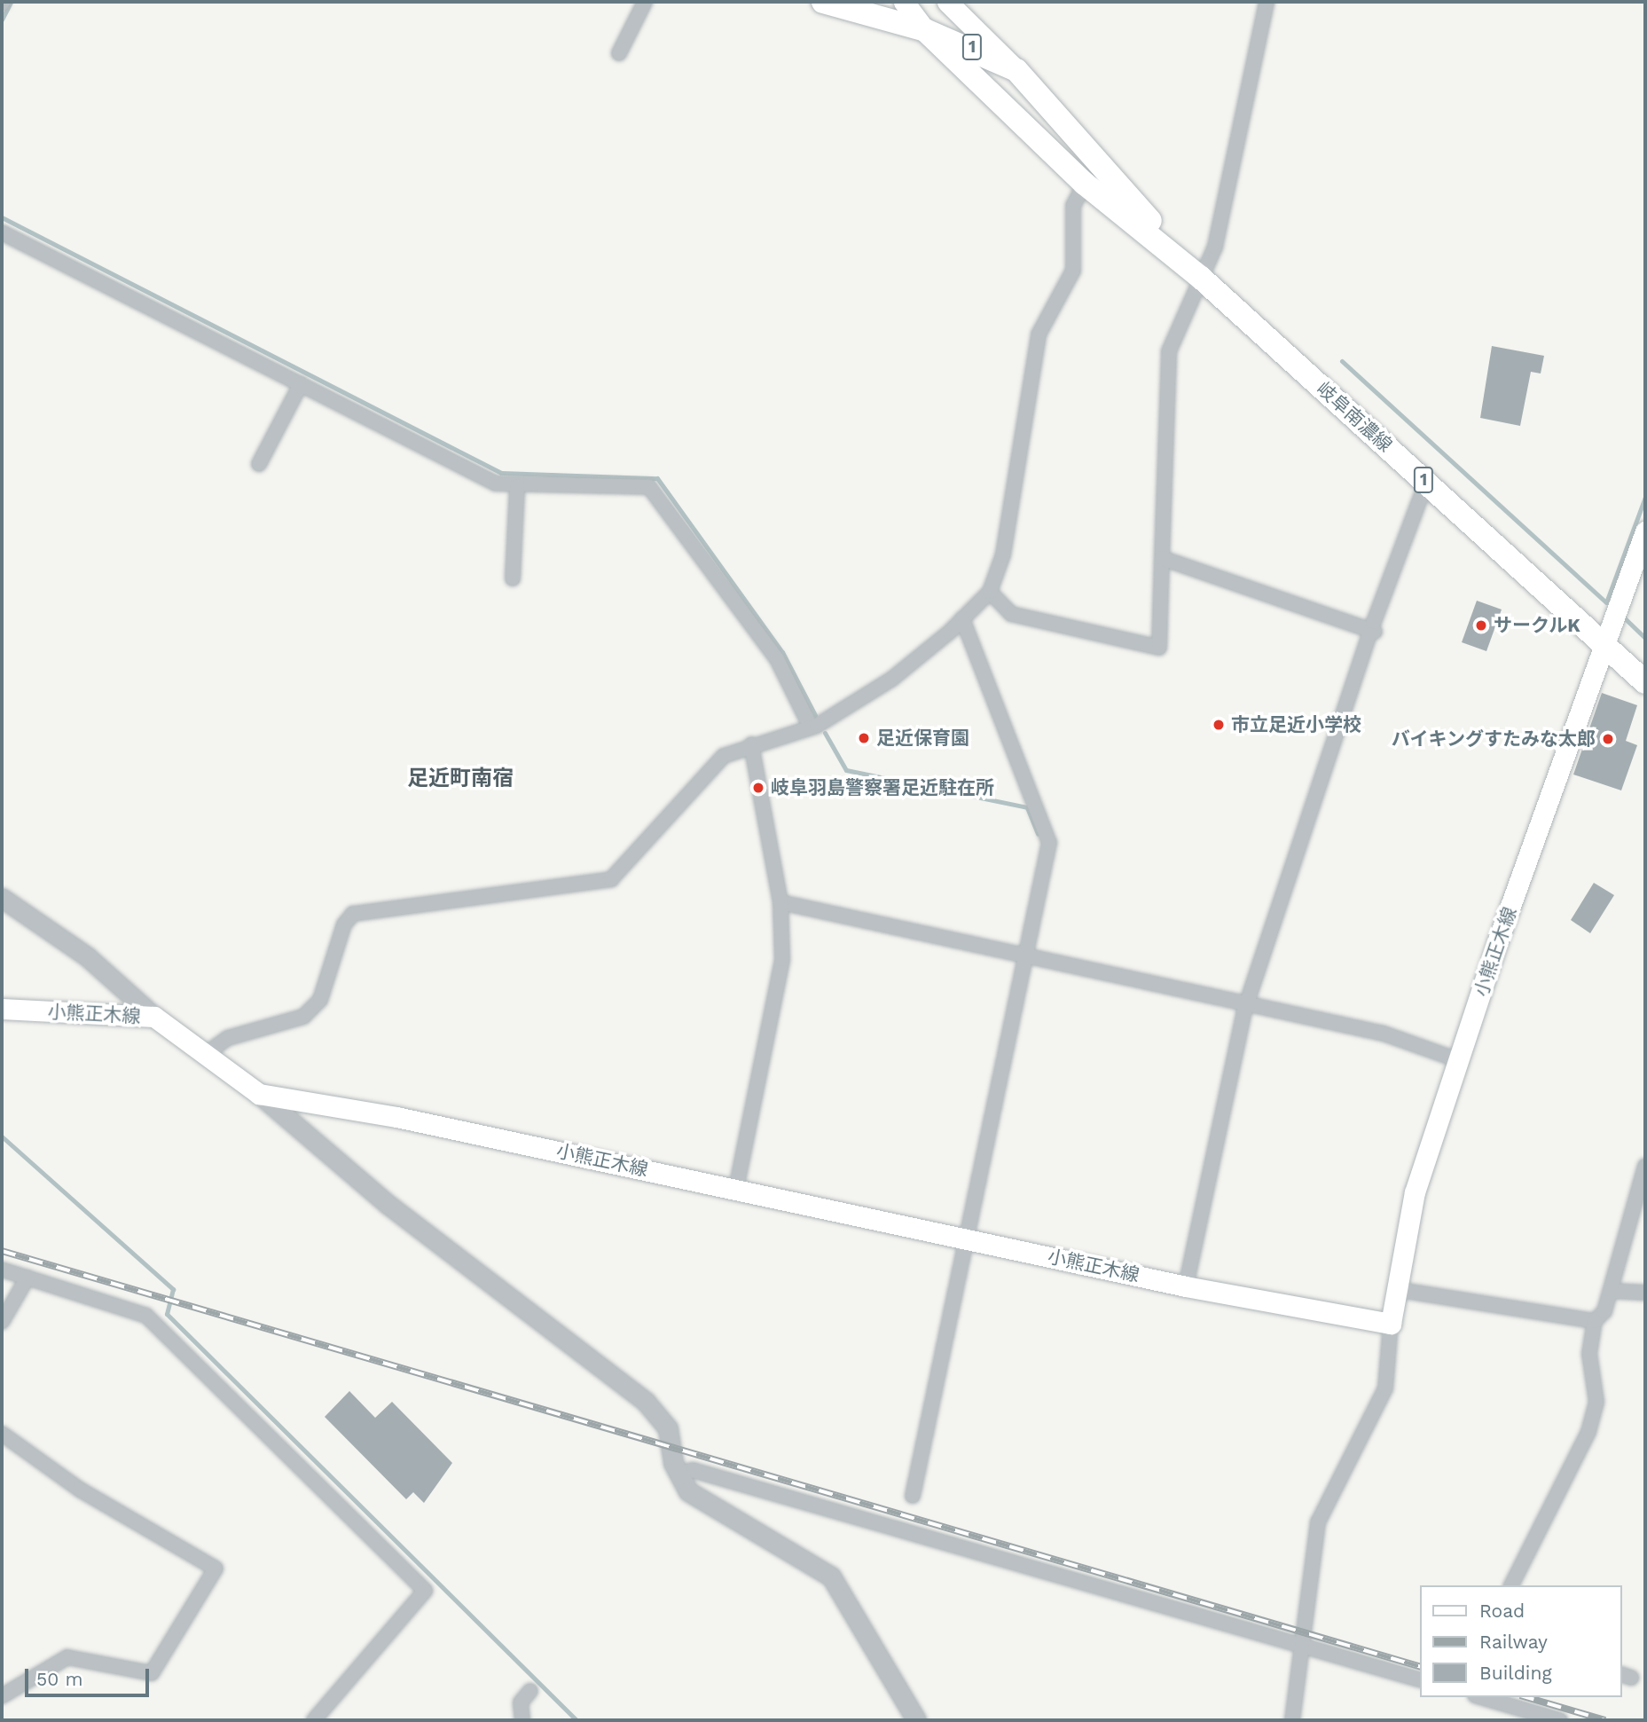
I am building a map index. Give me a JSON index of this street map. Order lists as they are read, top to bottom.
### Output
{
  "streets": {
    "main road": ["1", "岐阜南濃線", "小熊正木線"]
  },
  "crossings": [
    ["岐阜南濃線", "小熊正木線"]
  ],
  "districts": ["足近町南宿"],
  "places": [
    "サークルK",
    "市立足近小学校",
    "足近保育園",
    "バイキングすたみな太郎",
    "岐阜羽島警察署足近駐在所"
  ],
  "legend": ["Road", "Railway", "Building"],
  "scale_bar": "50 m"
}
